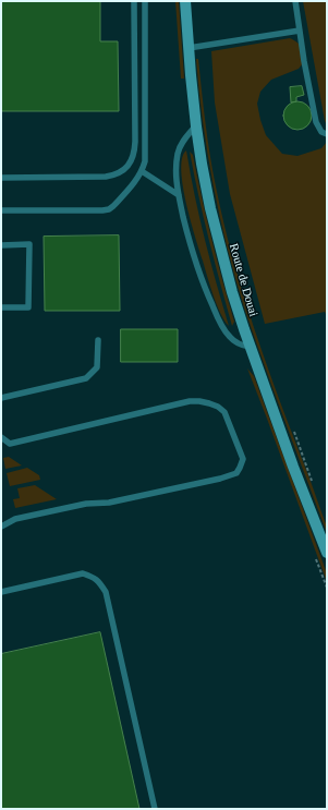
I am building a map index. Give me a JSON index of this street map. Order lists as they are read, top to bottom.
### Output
{
  "streets": {
    "main road": ["Route de Douai"]
  }
}
